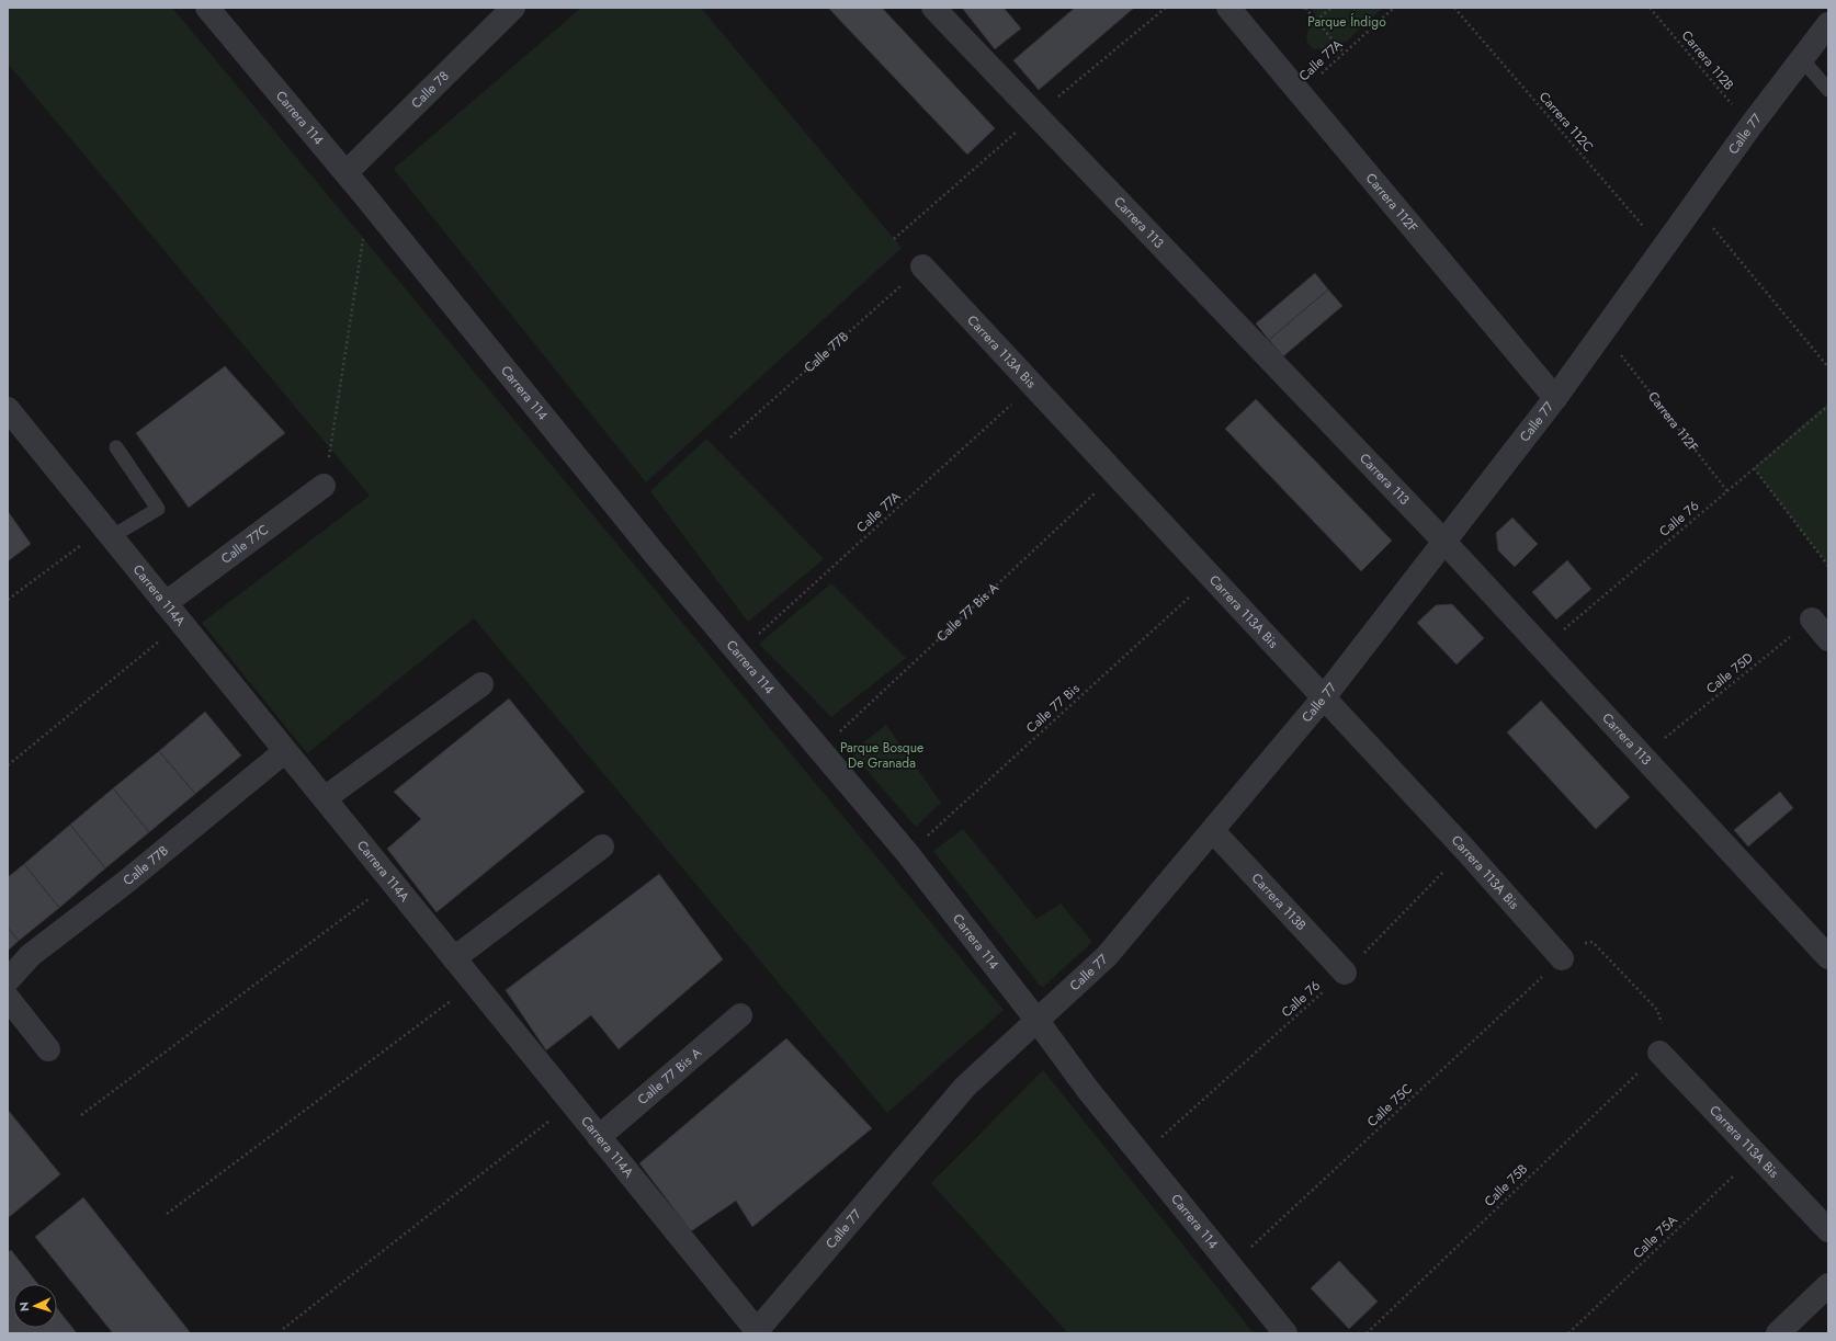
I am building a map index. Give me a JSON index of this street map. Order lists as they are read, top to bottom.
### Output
{
  "streets": {
    "street": [
      "Calle 78",
      "Carrera 114",
      "Calle 77",
      "Carrera 112F",
      "Carrera 113",
      "Carrera 113A Bis",
      "Calle 77B",
      "Calle 77C",
      "Carrera 114A",
      "Calle 77 Bis A",
      "Carrera 113B"
    ],
    "path": [
      "Calle 77A",
      "Carrera 112B",
      "Carrera 112C",
      "Calle 76",
      "Calle 75D",
      "Calle 77 Bis",
      "Calle 75C",
      "Calle 75B",
      "Calle 75A"
    ]
  },
  "crossings": [
    ["Calle 77A", "Carrera 114"],
    ["Calle 77A", "Carrera 112F"],
    ["Calle 77A", "Carrera 113A Bis"],
    ["Carrera 112B", "Calle 77"],
    ["Calle 78", "Carrera 114"],
    ["Carrera 114", "Calle 77"],
    ["Carrera 114", "Calle 76"],
    ["Carrera 114", "Calle 77 Bis A"],
    ["Carrera 114", "Calle 77 Bis"],
    ["Carrera 114", "Calle 75C"],
    ["Carrera 112C", "Calle 77"],
    ["Calle 77", "Carrera 112F"],
    ["Calle 77", "Carrera 113"],
    ["Calle 77", "Carrera 113A Bis"],
    ["Calle 77", "Carrera 114A"],
    ["Calle 77", "Carrera 113B"],
    ["Carrera 112F", "Calle 76"],
    ["Carrera 113", "Calle 76"],
    ["Carrera 113", "Calle 75D"],
    ["Carrera 113A Bis", "Calle 77B"],
    ["Carrera 113A Bis", "Calle 76"],
    ["Carrera 113A Bis", "Calle 77 Bis A"],
    ["Carrera 113A Bis", "Calle 77 Bis"],
    ["Carrera 113A Bis", "Calle 75C"],
    ["Carrera 113A Bis", "Calle 75B"],
    ["Carrera 113A Bis", "Calle 75A"],
    ["Calle 77B", "Carrera 114A"],
    ["Calle 76", "Carrera 113B"],
    ["Calle 77C", "Carrera 114A"],
    ["Carrera 114A", "Calle 77 Bis A"],
    ["Calle 75C", "Calle 75B"]
  ],
  "parks": ["Parque Índigo", "Parque Bosque De Granada"],
  "north": "left"
}
